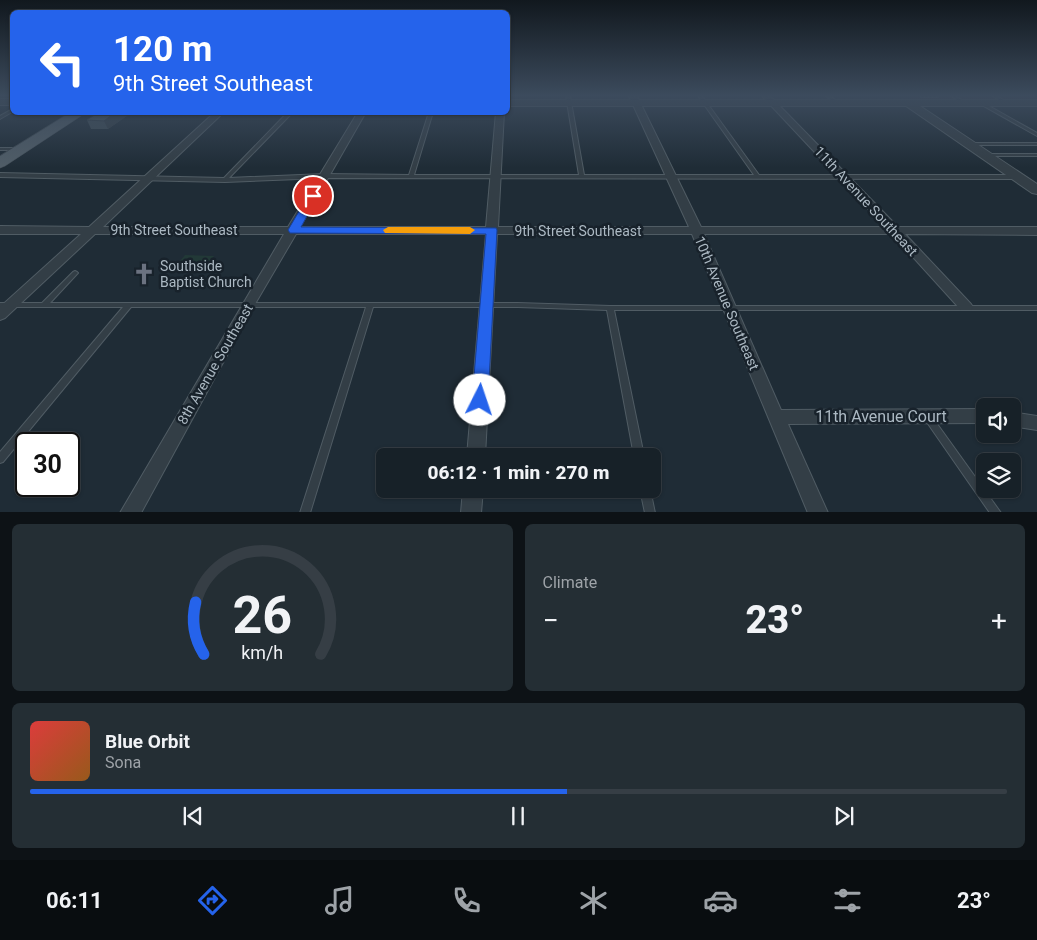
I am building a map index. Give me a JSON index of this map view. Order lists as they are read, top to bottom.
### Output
{
  "streets": {
    "street": [
      "11th Avenue Southeast",
      "9th Street Southeast",
      "10th Avenue Southeast",
      "8th Avenue Southeast",
      "11th Avenue Court"
    ]
  },
  "crossings": [
    ["11th Avenue Southeast", "9th Street Southeast"],
    ["9th Street Southeast", "10th Avenue Southeast"],
    ["9th Street Southeast", "8th Avenue Southeast"],
    ["10th Avenue Southeast", "11th Avenue Court"]
  ],
  "places": {
    "church": ["Southside Baptist Church"]
  },
  "page": {
    "turn": ["120 m", "9th Street Southeast"],
    "limit": "30",
    "trip": "06:12 · 1 min · 270 m",
    "tile": "Climate",
    "heat": ["−", "23°", "+"],
    "song": ["Blue Orbit", "Sona"],
    "tabs": ["06:11", "23°"],
    "gauge": ["26", "km/h"]
  }
}
